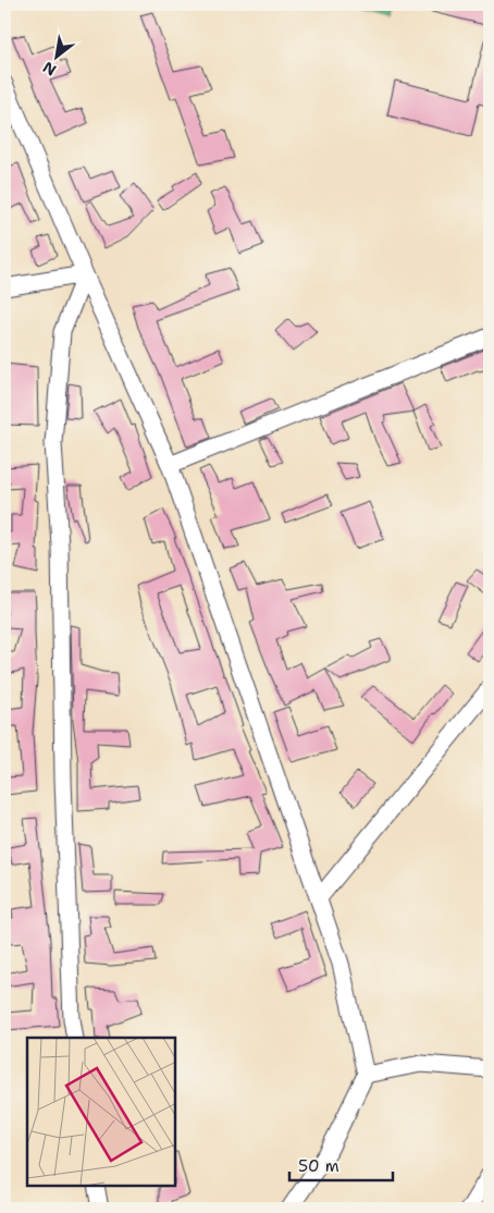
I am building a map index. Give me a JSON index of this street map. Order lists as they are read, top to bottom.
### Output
{
  "scale_bar": "50 m",
  "north": "bottom left"
}
